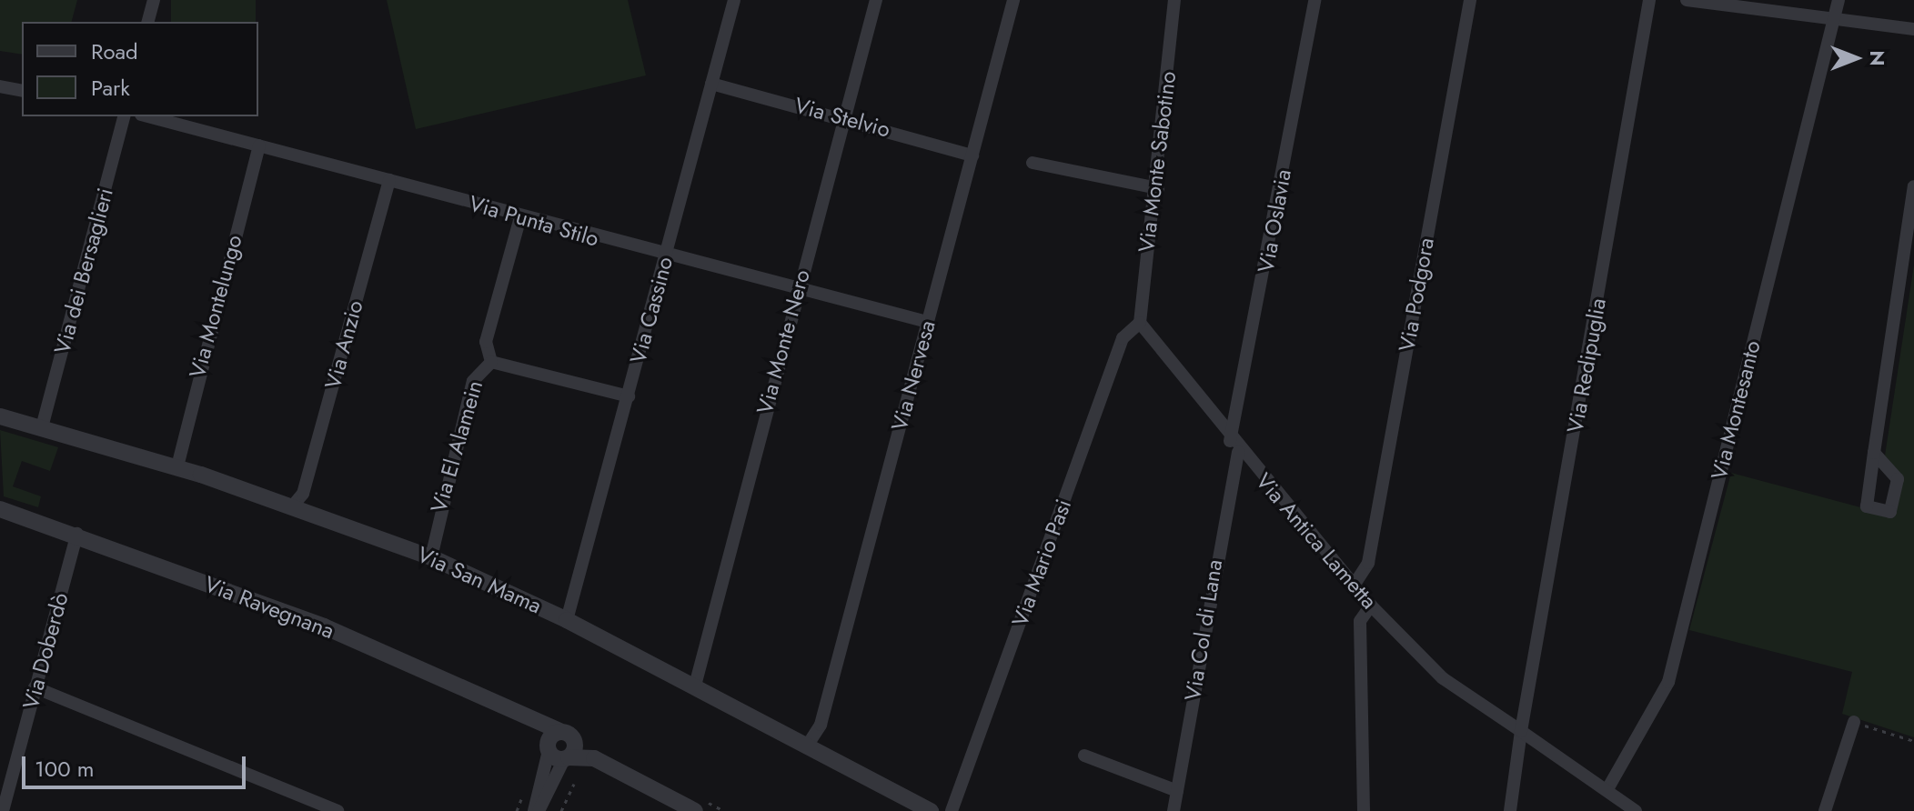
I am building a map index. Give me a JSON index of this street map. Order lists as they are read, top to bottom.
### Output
{
  "streets": {
    "street": [
      "Via Stelvio",
      "Via Monte Sabotino",
      "Via Punta Stilo",
      "Via Oslavia",
      "Via dei Bersaglieri",
      "Via Podgora",
      "Via Montelungo",
      "Via Cassino",
      "Via Monte Nero",
      "Via Anzio",
      "Via Redipuglia",
      "Via Nervesa",
      "Via Montesanto",
      "Via El Alamein",
      "Via Antica Lametta",
      "Via Mario Pasi",
      "Via San Mama",
      "Via Ravegnana",
      "Via Col di Lana",
      "Via Doberdò"
    ]
  },
  "crossings": [
    ["Via Stelvio", "Via Cassino"],
    ["Via Stelvio", "Via Monte Nero"],
    ["Via Stelvio", "Via Nervesa"],
    ["Via Monte Sabotino", "Via Antica Lametta"],
    ["Via Monte Sabotino", "Via Mario Pasi"],
    ["Via Punta Stilo", "Via Montelungo"],
    ["Via Punta Stilo", "Via Cassino"],
    ["Via Punta Stilo", "Via Monte Nero"],
    ["Via Punta Stilo", "Via Anzio"],
    ["Via Punta Stilo", "Via Nervesa"],
    ["Via Punta Stilo", "Via El Alamein"],
    ["Via Oslavia", "Via Antica Lametta"],
    ["Via Oslavia", "Via Col di Lana"],
    ["Via dei Bersaglieri", "Via San Mama"],
    ["Via Podgora", "Via Antica Lametta"],
    ["Via Montelungo", "Via San Mama"],
    ["Via Cassino", "Via San Mama"],
    ["Via Monte Nero", "Via San Mama"],
    ["Via Anzio", "Via San Mama"],
    ["Via Redipuglia", "Via Antica Lametta"],
    ["Via Nervesa", "Via San Mama"],
    ["Via Montesanto", "Via Antica Lametta"],
    ["Via El Alamein", "Via San Mama"],
    ["Via Antica Lametta", "Via Mario Pasi"],
    ["Via Antica Lametta", "Via Col di Lana"],
    ["Via Ravegnana", "Via Doberdò"]
  ],
  "legend": ["Road", "Park"],
  "scale_bar": "100 m",
  "north": "right"
}
